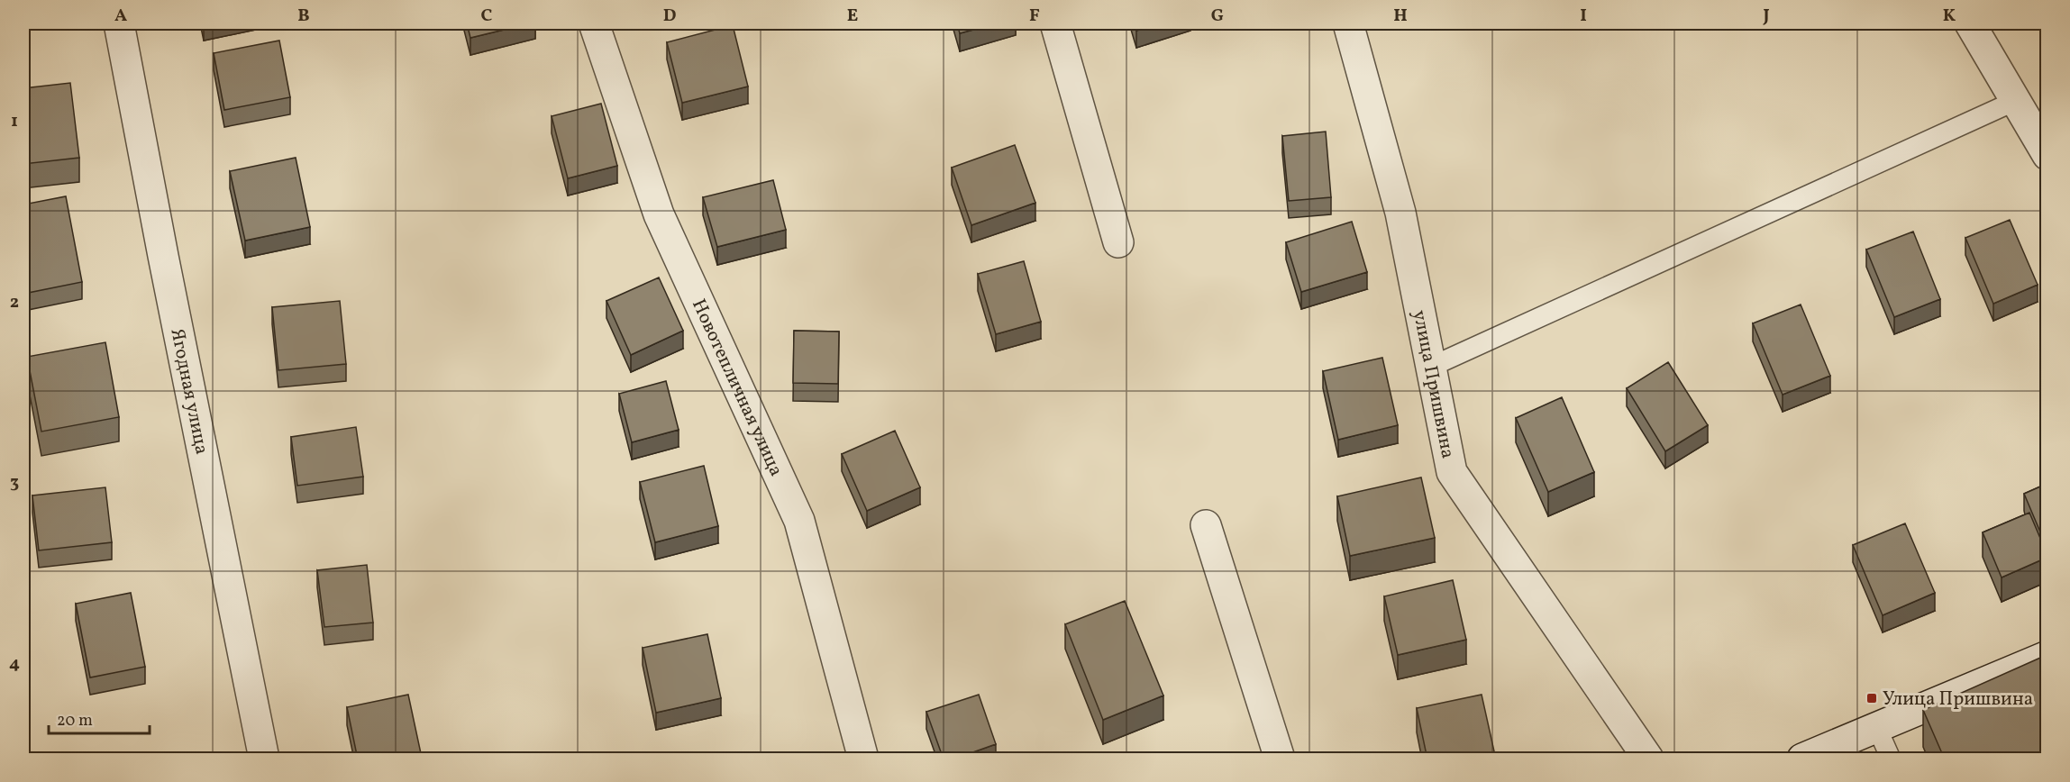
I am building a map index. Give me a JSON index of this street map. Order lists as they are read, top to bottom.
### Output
{
  "streets": {
    "street": ["улица Пришвина", "Новотепличная улица", "Ягодная улица"]
  },
  "places": {
    "transit": ["Улица Пришвина"]
  },
  "scale_bar": "20 m",
  "grid": {
    "columns": [
      "A",
      "B",
      "C",
      "D",
      "E",
      "F",
      "G",
      "H",
      "I",
      "J",
      "K"
    ],
    "rows": [
      "1",
      "2",
      "3",
      "4"
    ]
  }
}
